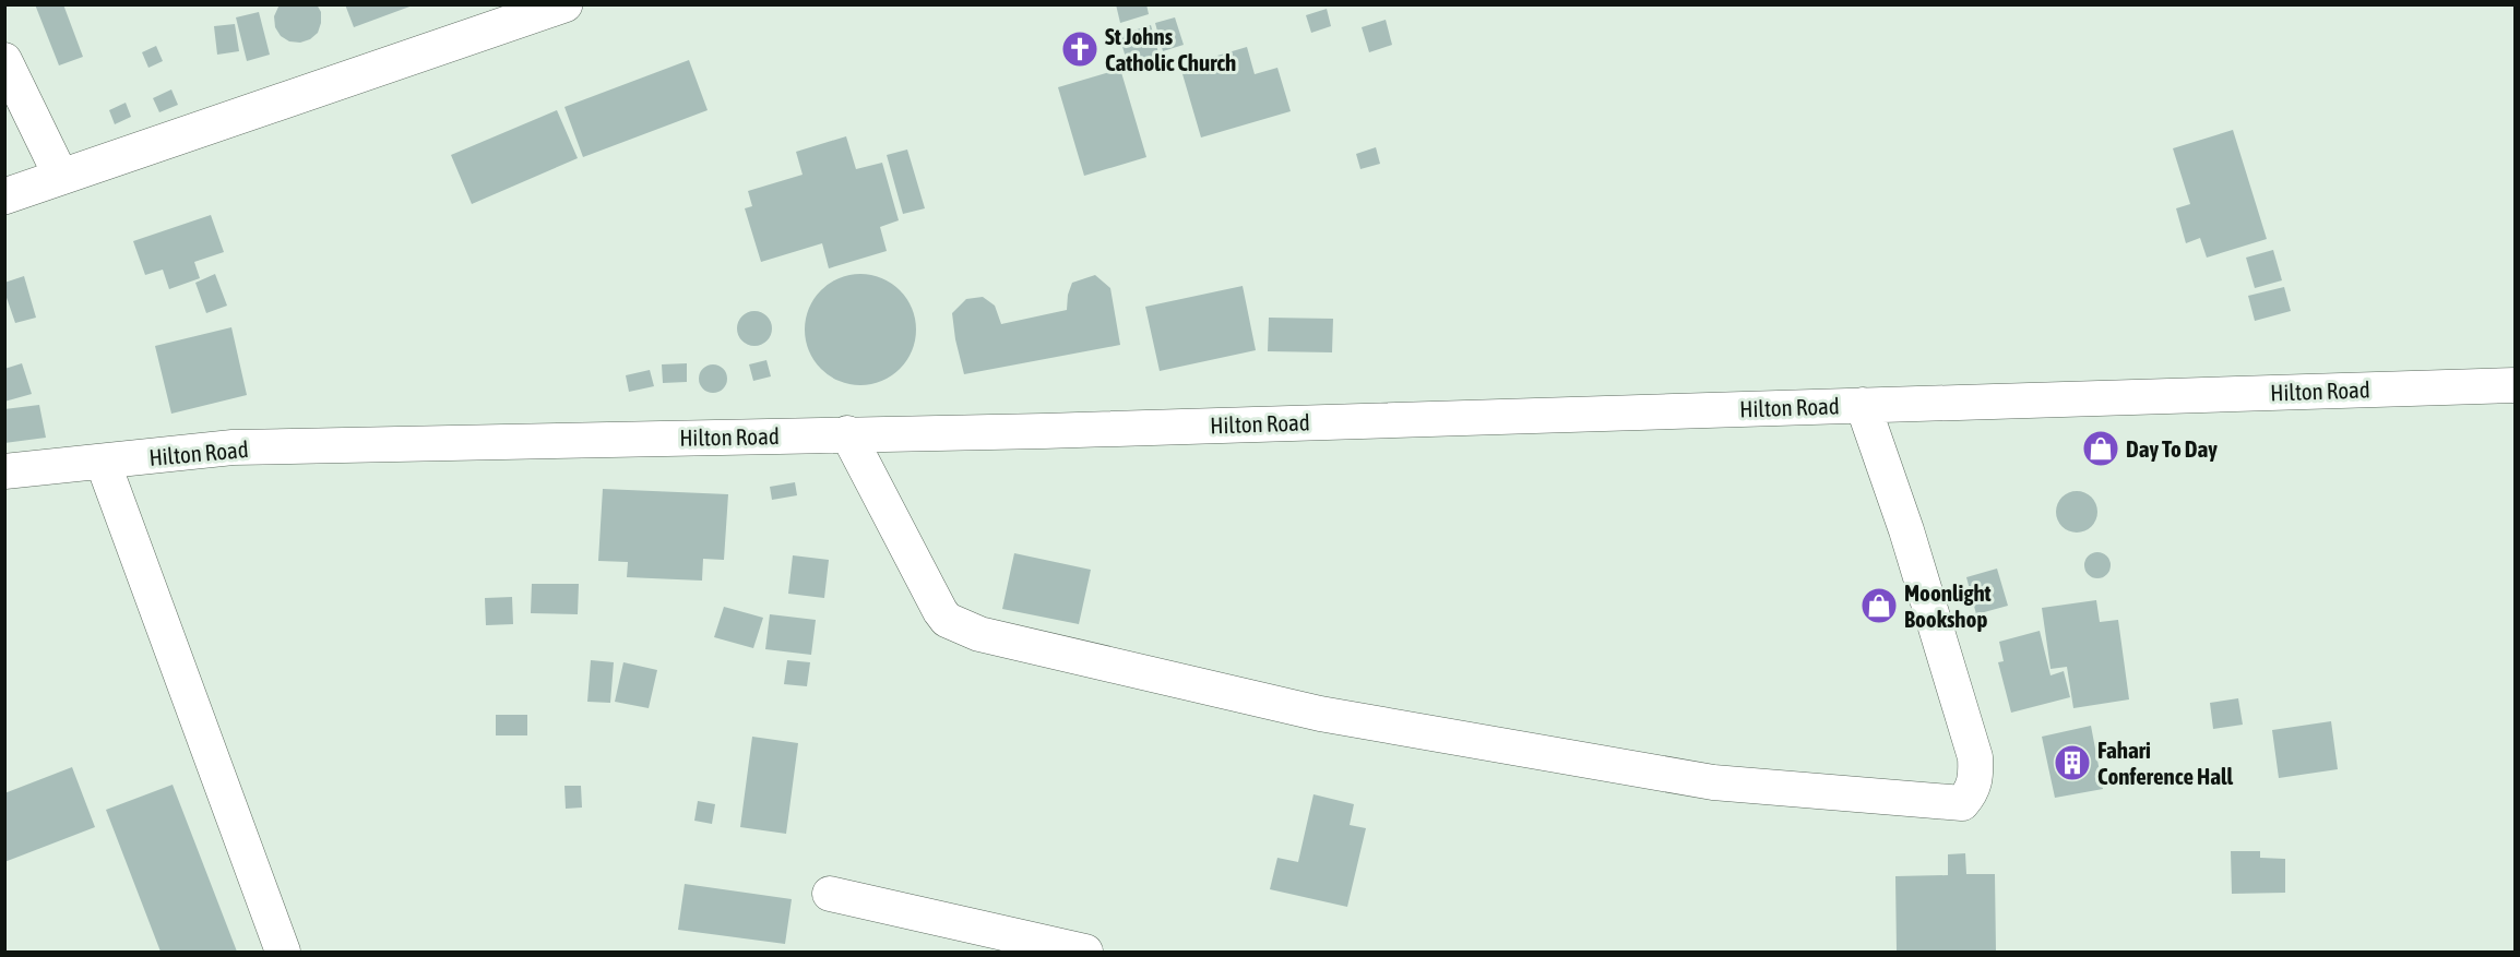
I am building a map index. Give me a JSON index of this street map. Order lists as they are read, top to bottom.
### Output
{
  "streets": {
    "street": ["Hilton Road"]
  },
  "places": {
    "church": ["St Johns Catholic Church"],
    "shop": ["Day To Day", "Moonlight Bookshop"],
    "building": ["Fahari Conference Hall"]
  }
}
